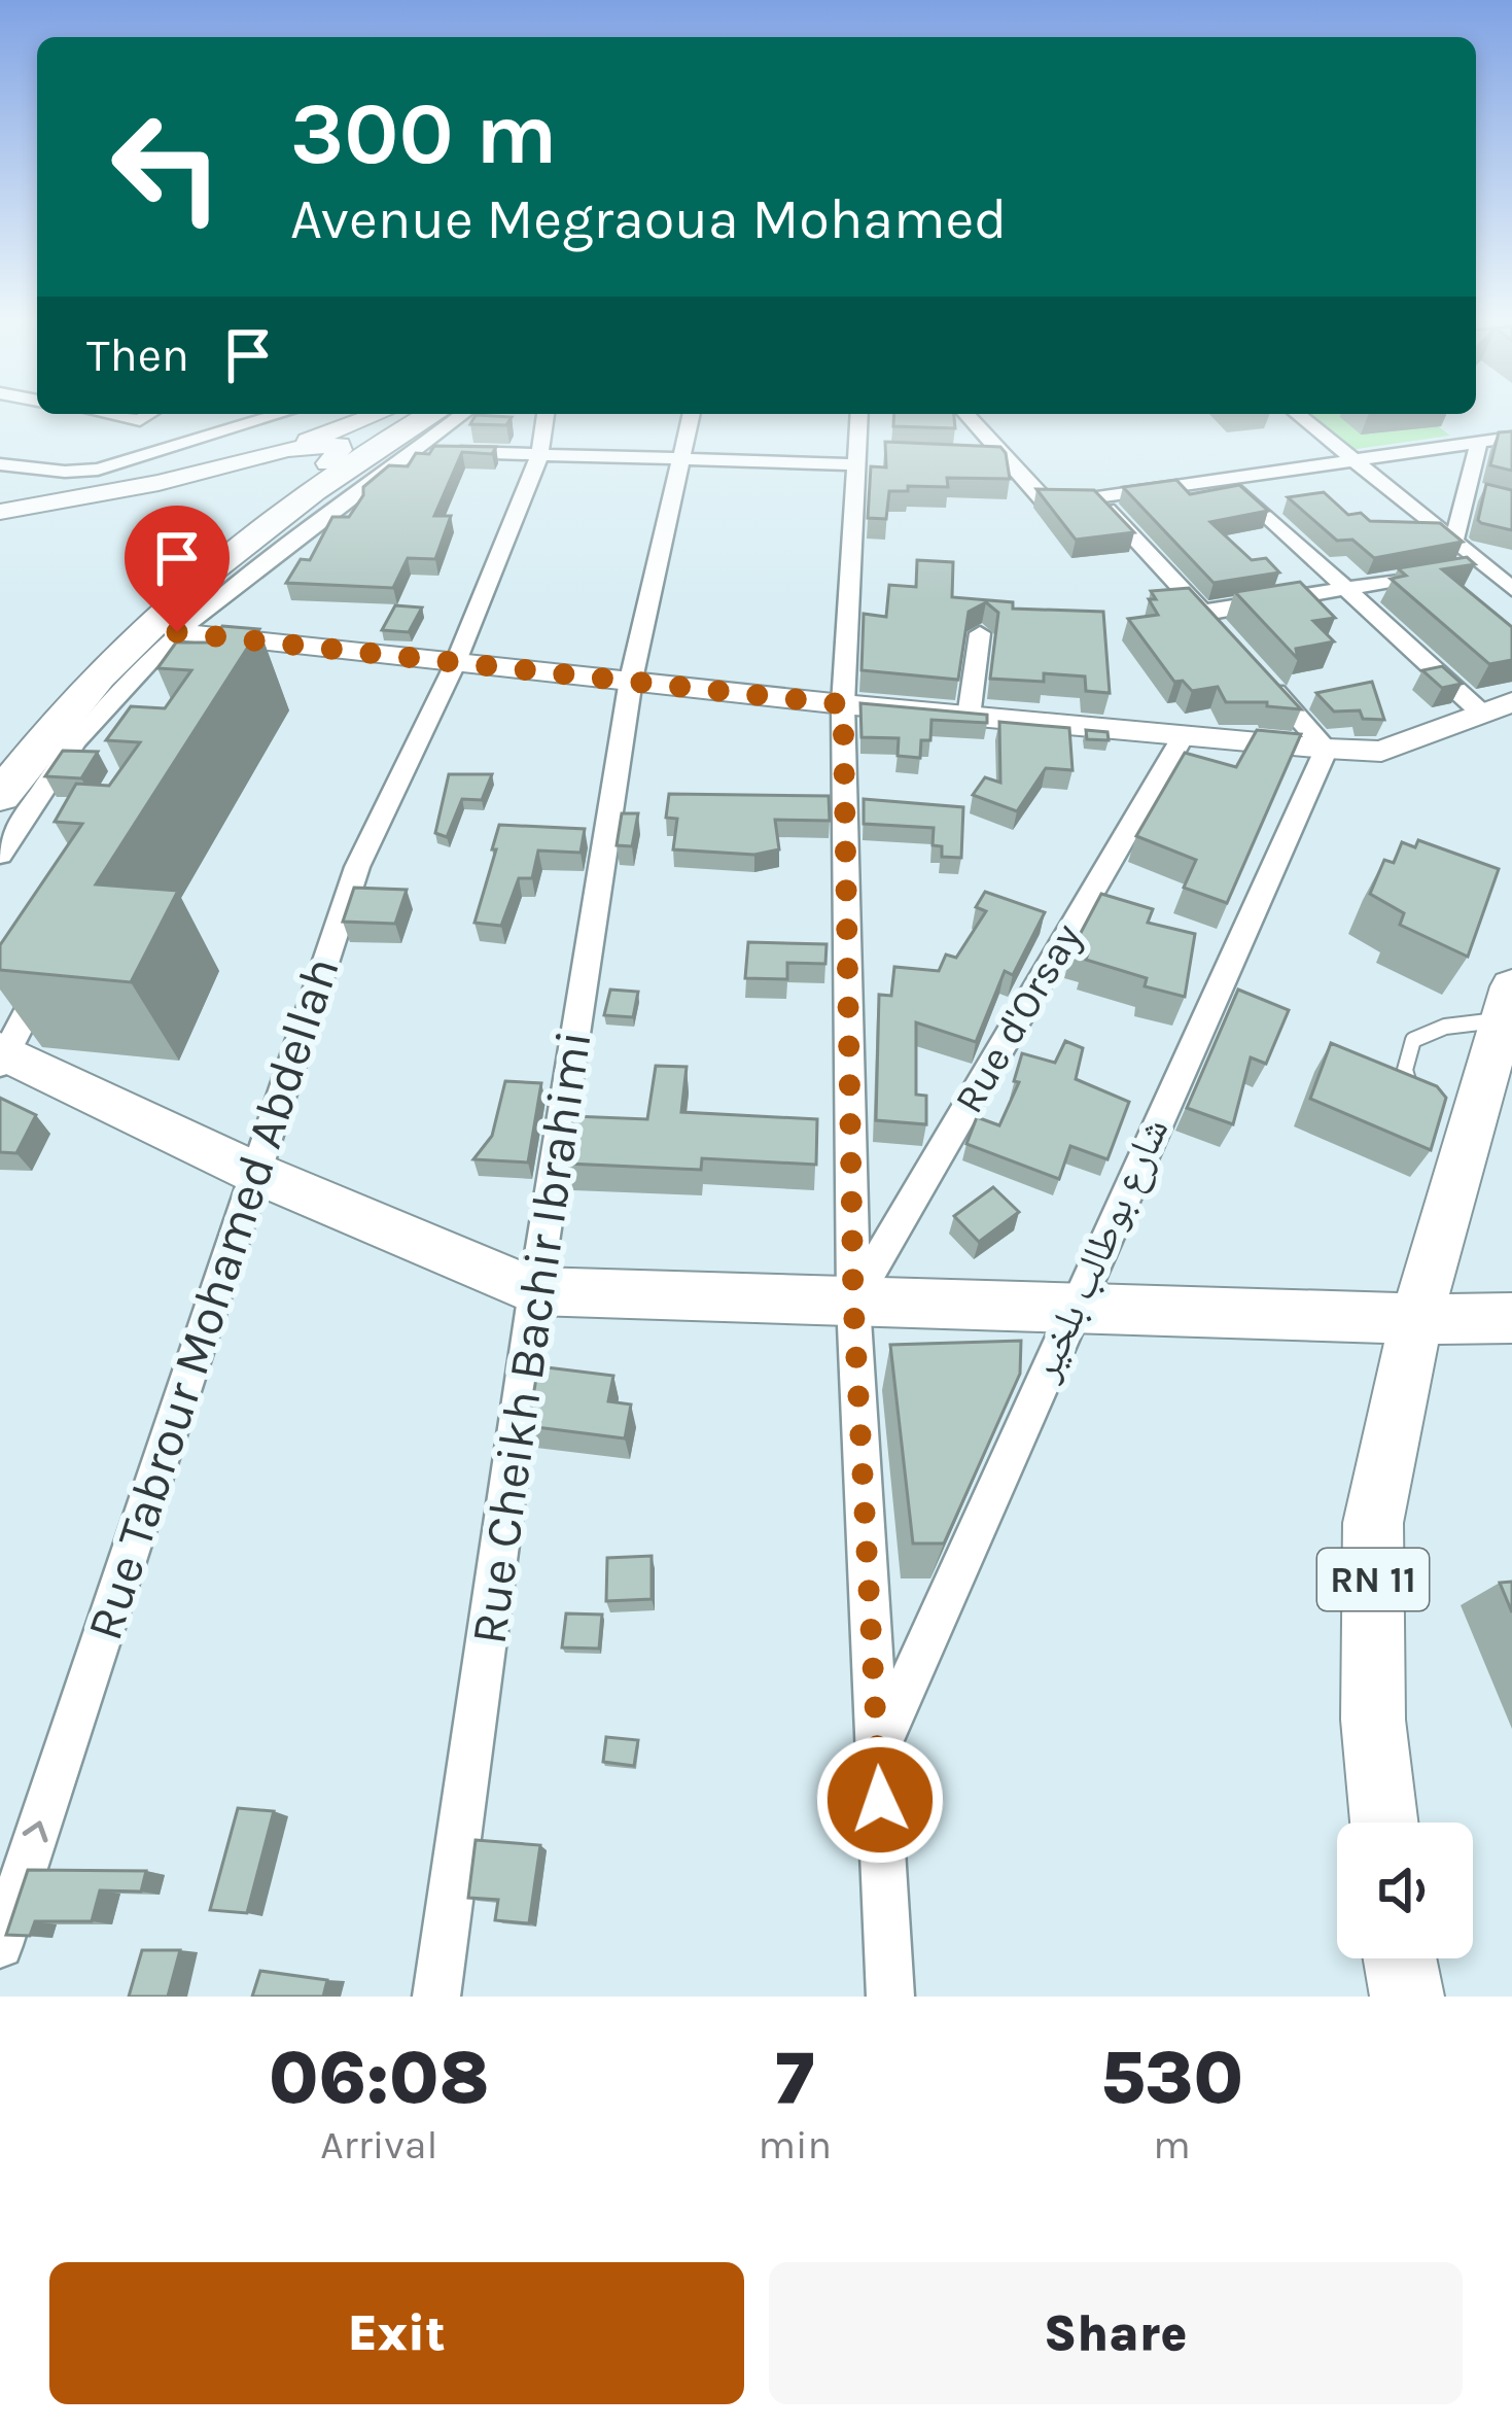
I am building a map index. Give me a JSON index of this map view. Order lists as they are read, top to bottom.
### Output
{
  "streets": {
    "main road": ["RN 11"],
    "street": [
      "Rue d'Orsay",
      "شارع بوطالب بلخير",
      "Rue Tabrour Mohamed Abdellah",
      "Rue Cheikh Bachir Ibrahimi"
    ]
  },
  "one_way": ["Rue Tabrour Mohamed Abdellah"],
  "page": {
    "turn": ["300 m", "Avenue Megraoua Mohamed"],
    "then": "Then",
    "eta": [
      "06:08",
      "Arrival",
      "7",
      "min",
      "530",
      "m"
    ],
    "buttons": ["Exit", "Share"]
  }
}
